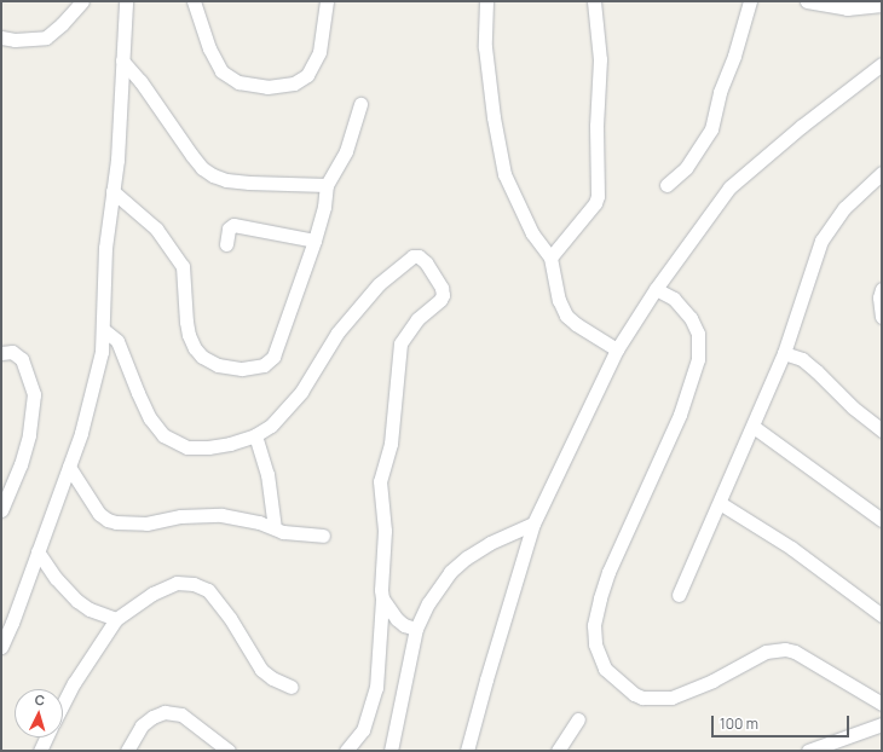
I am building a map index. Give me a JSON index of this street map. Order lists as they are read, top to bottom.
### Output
{
  "scale_bar": "100 m",
  "north": "top"
}
